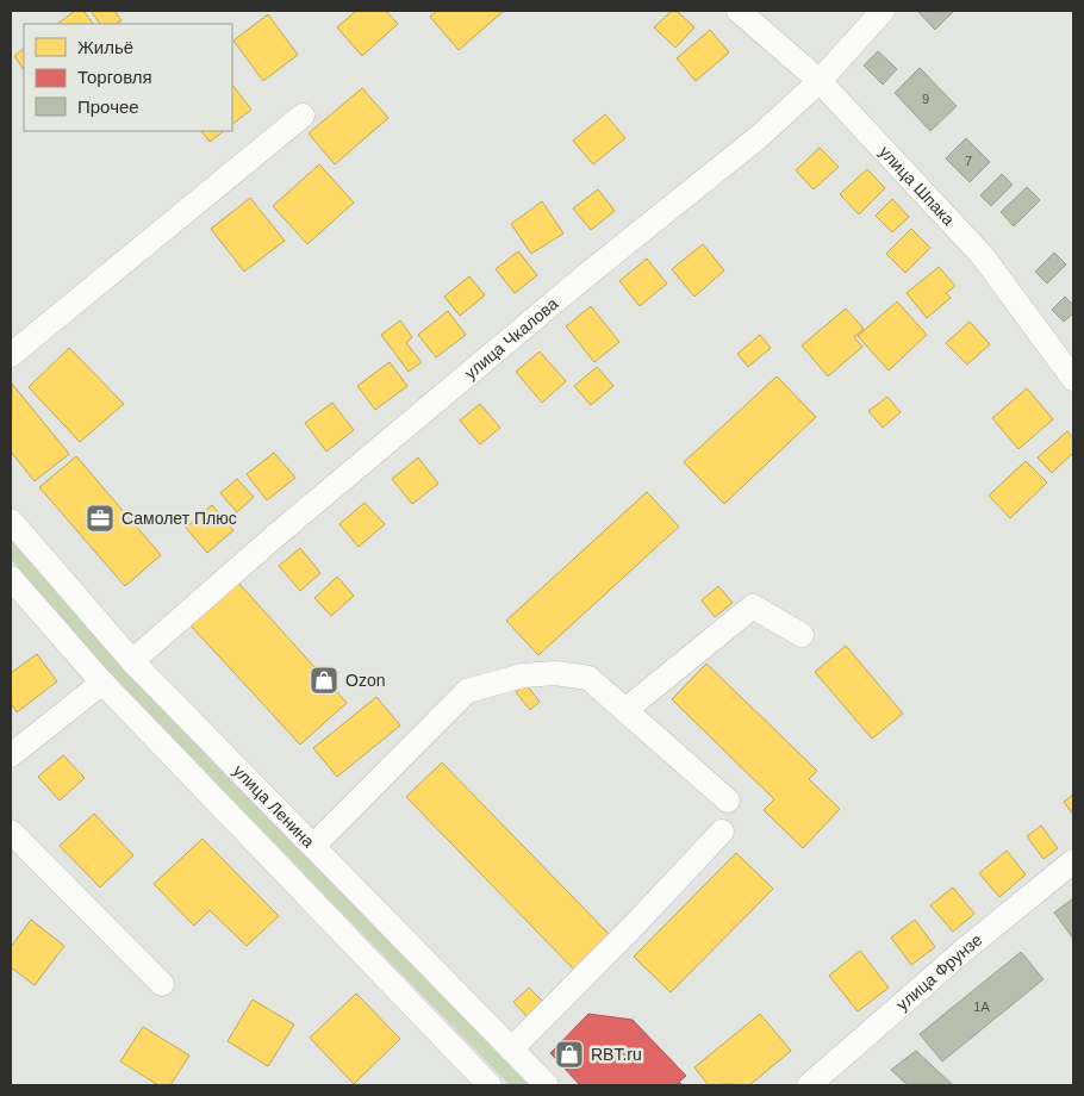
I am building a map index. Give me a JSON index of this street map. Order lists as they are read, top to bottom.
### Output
{
  "streets": {
    "street": [
      "улица Шпака",
      "улица Чкалова",
      "улица Ленина",
      "улица Фрунзе"
    ]
  },
  "crossings": [
    ["улица Шпака", "улица Чкалова"],
    ["улица Чкалова", "улица Ленина"]
  ],
  "places": {
    "office": ["Самолет Плюс"],
    "shop": ["Ozon", "RBT.ru"]
  },
  "house_numbers": ["9", "7", "1А"],
  "legend": ["Жильё", "Торговля", "Прочее"]
}
